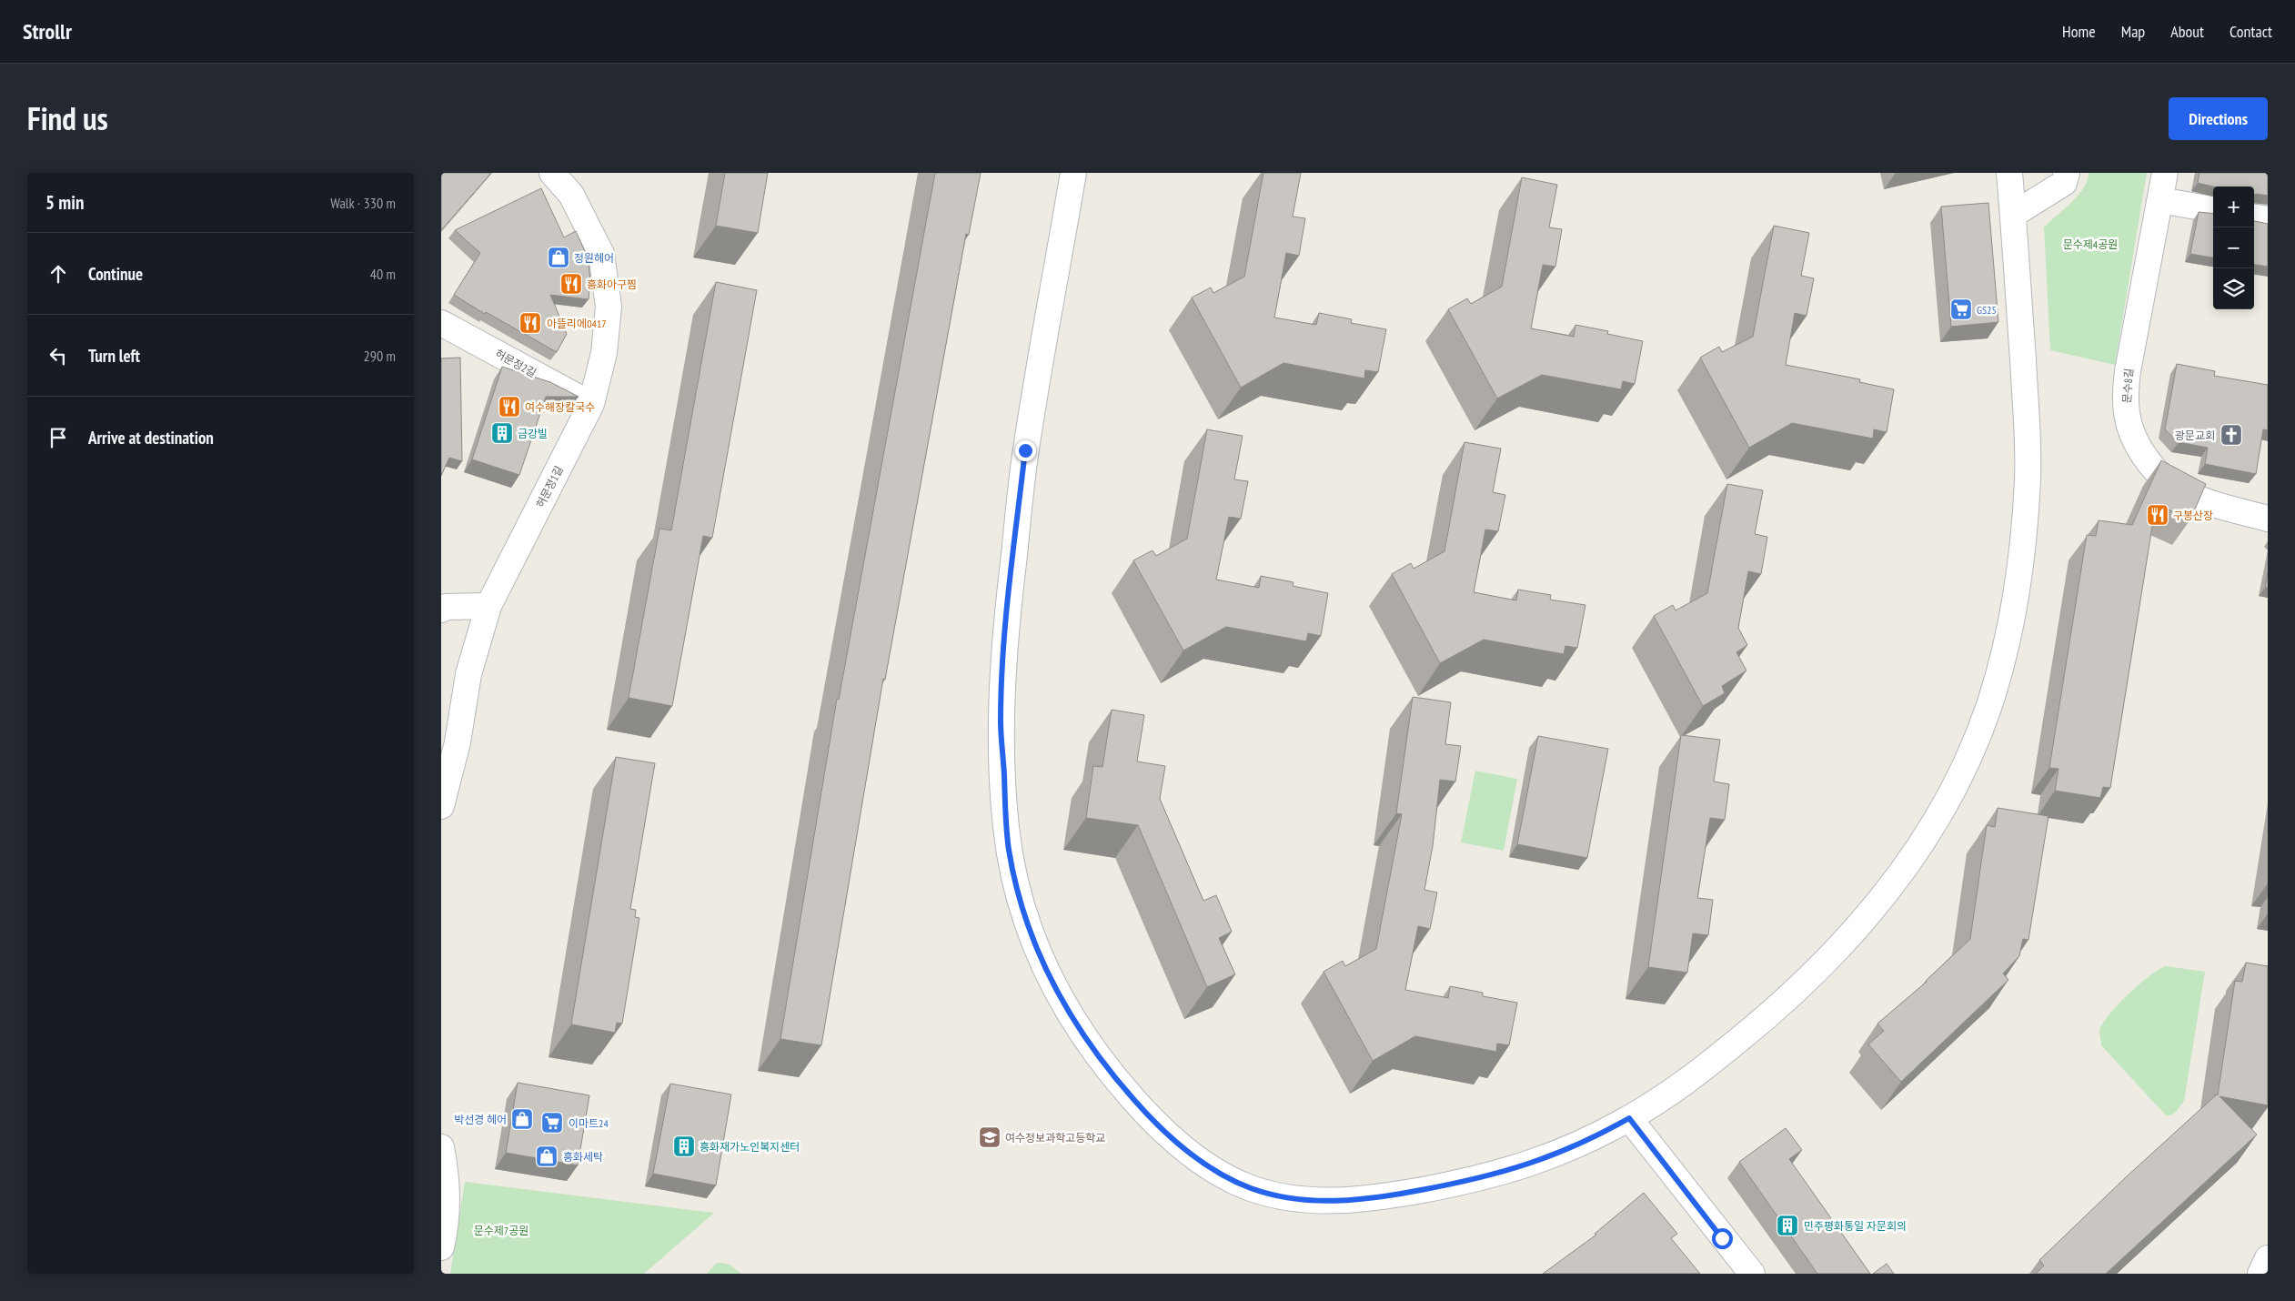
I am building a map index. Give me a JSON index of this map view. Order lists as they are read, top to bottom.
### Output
{
  "streets": {
    "street": ["허문정2길", "문수8길", "허문정1길"]
  },
  "crossings": [
    ["허문정2길", "허문정1길"]
  ],
  "parks": ["문수제4공원", "문수제7공원"],
  "places": {
    "shop": ["정원헤어", "박선경 헤어", "흥화세탁"],
    "restaurant": [
      "흥화아구찜",
      "아뜰리에0417",
      "여수해장칼국수",
      "구봉산장"
    ],
    "supermarket": ["GS25", "이마트24"],
    "building": ["금강빌", "흥화재가노인복지센터", "민주평화통일 자문회의"],
    "church": ["광문교회"],
    "school or university": ["여수정보과학고등학교"]
  },
  "page": {
    "header": "Strollr",
    "nav": [
      "Home",
      "Map",
      "About",
      "Contact"
    ],
    "title": "Find us",
    "buttons": "Directions",
    "heading": ["5 min", "Walk · 330 m"],
    "map_buttons": ["+", "−"],
    "list": [
      ["Continue", "40 m"],
      ["Turn left", "290 m"],
      "Arrive at destination"
    ]
  }
}
